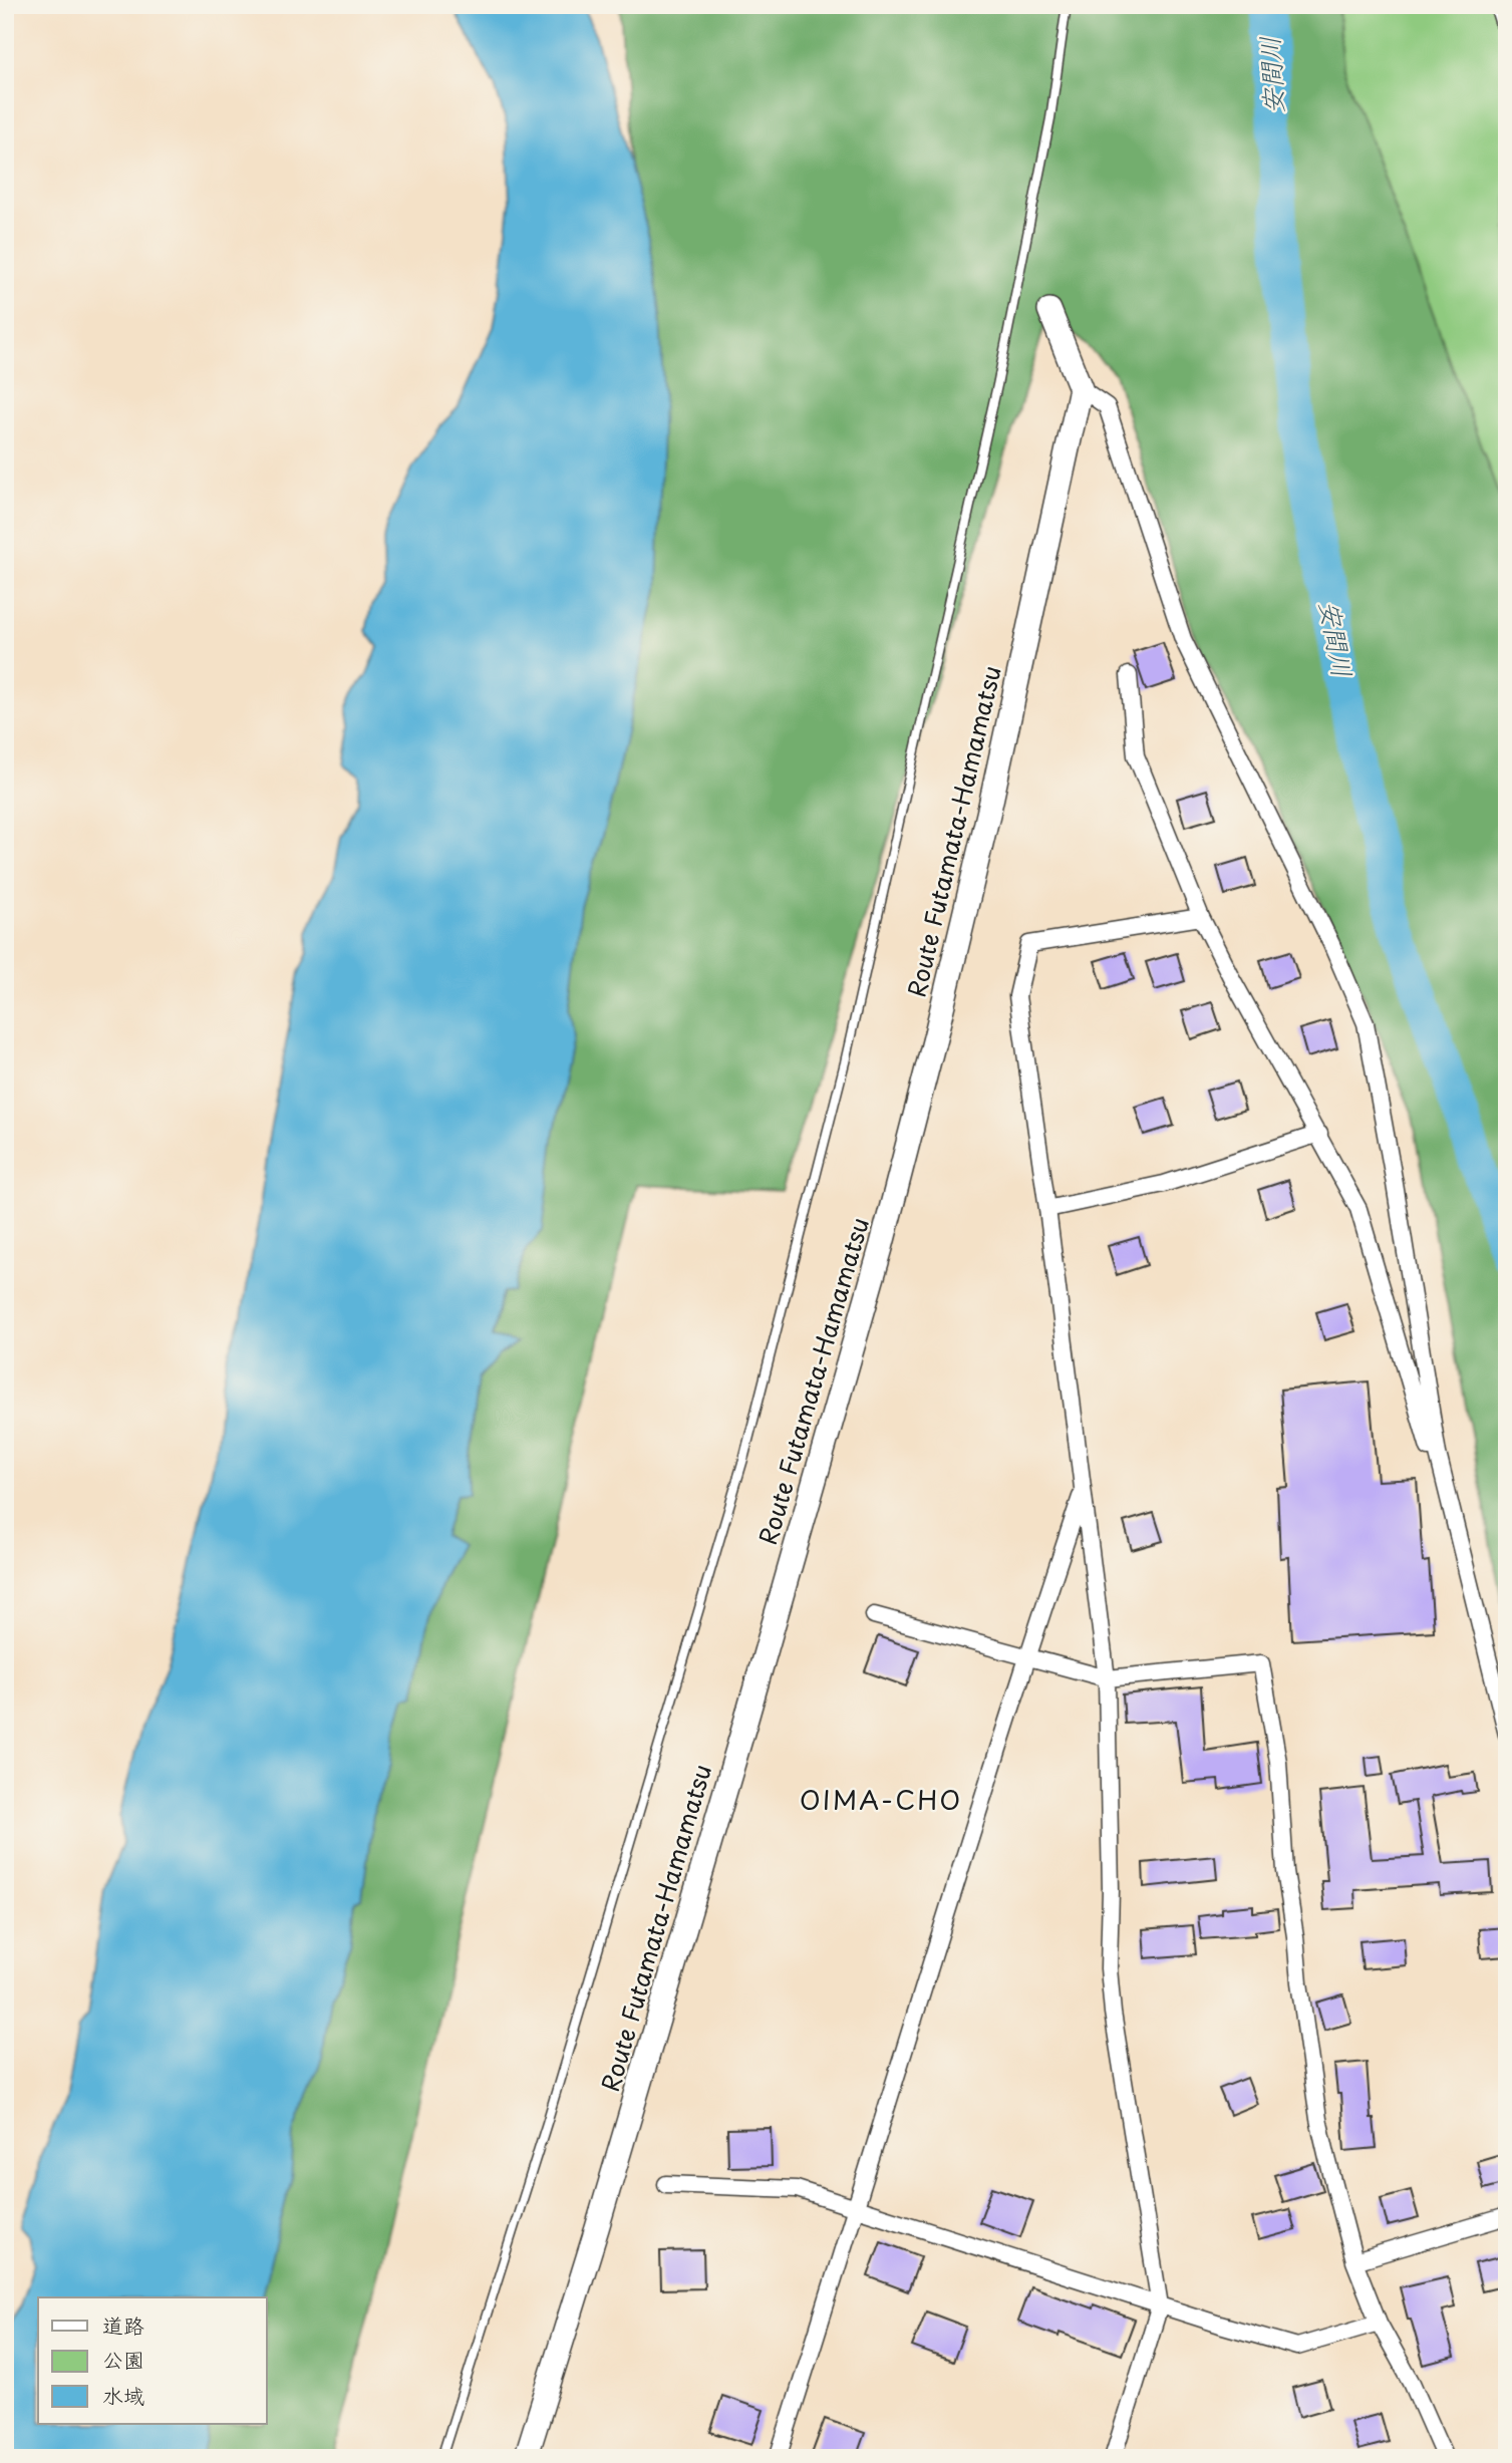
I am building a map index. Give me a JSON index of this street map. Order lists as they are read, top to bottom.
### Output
{
  "streets": {
    "main road": ["Route Futamata-Hamamatsu"]
  },
  "districts": ["OIMA-CHO"],
  "water": ["安間川"],
  "legend": ["道路", "公園", "水域"]
}
